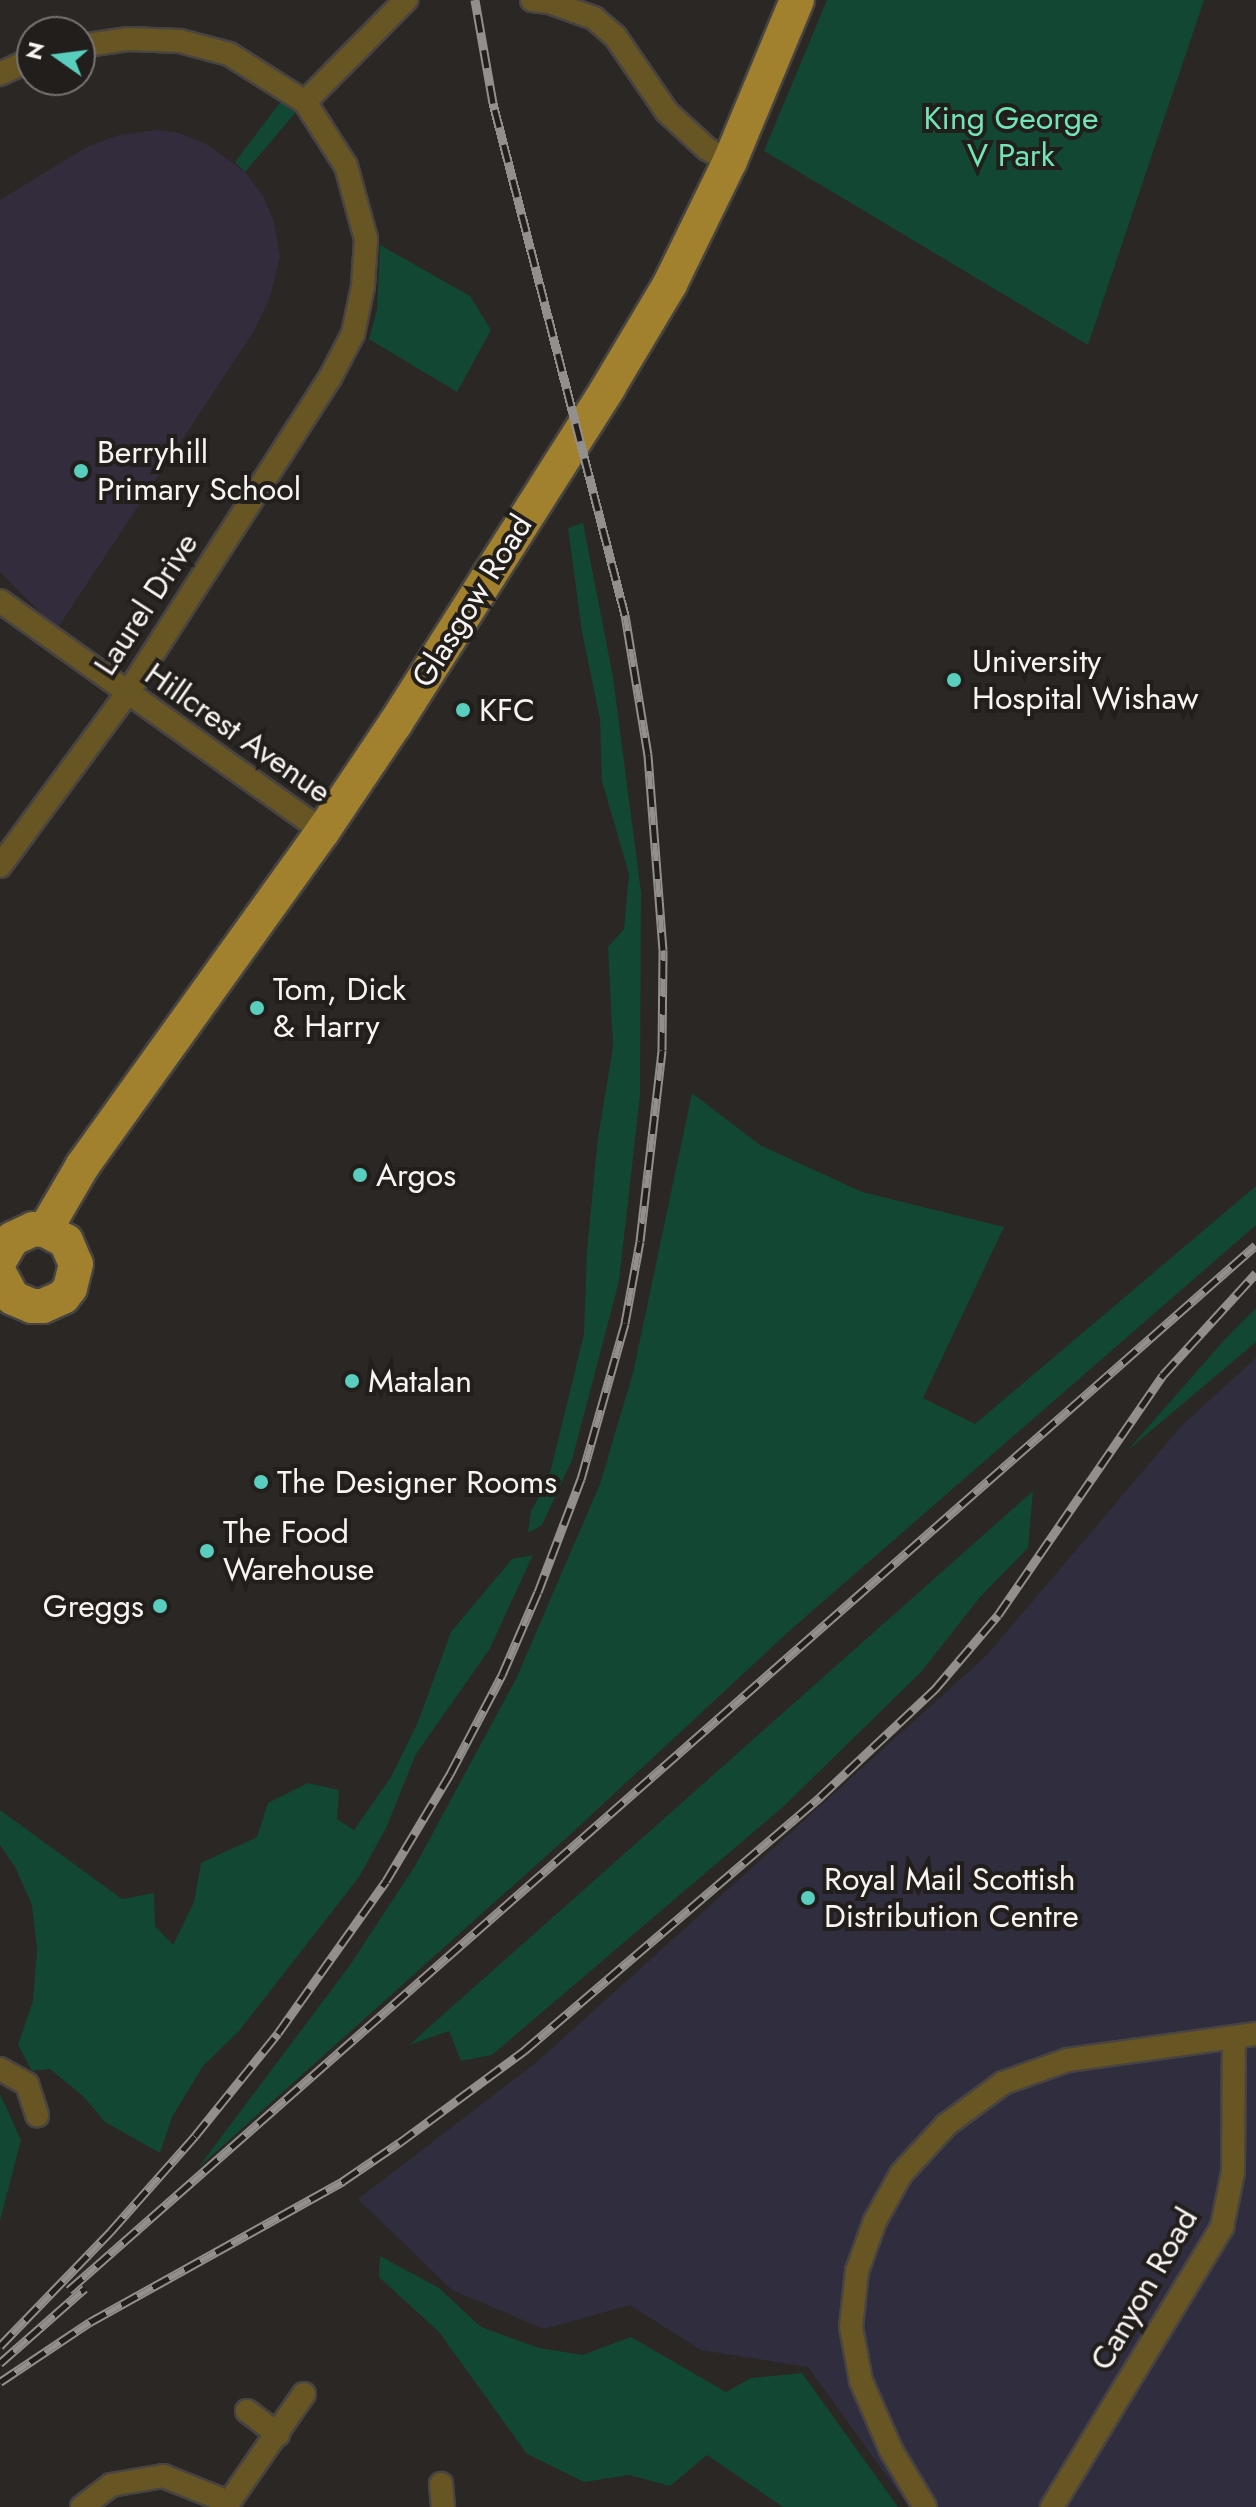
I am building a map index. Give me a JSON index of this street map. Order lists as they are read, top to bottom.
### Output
{
  "streets": {
    "main road": ["Glasgow Road"],
    "street": ["Laurel Drive", "Hillcrest Avenue", "Canyon Road"]
  },
  "crossings": [
    ["Glasgow Road", "Hillcrest Avenue"],
    ["Laurel Drive", "Hillcrest Avenue"]
  ],
  "parks": ["King George V Park"],
  "places": [
    "Berryhill Primary School",
    "University Hospital Wishaw",
    "KFC",
    "Tom, Dick & Harry",
    "Argos",
    "Matalan",
    "The Designer Rooms",
    "The Food Warehouse",
    "Greggs",
    "Royal Mail Scottish Distribution Centre"
  ],
  "north": "left"
}
